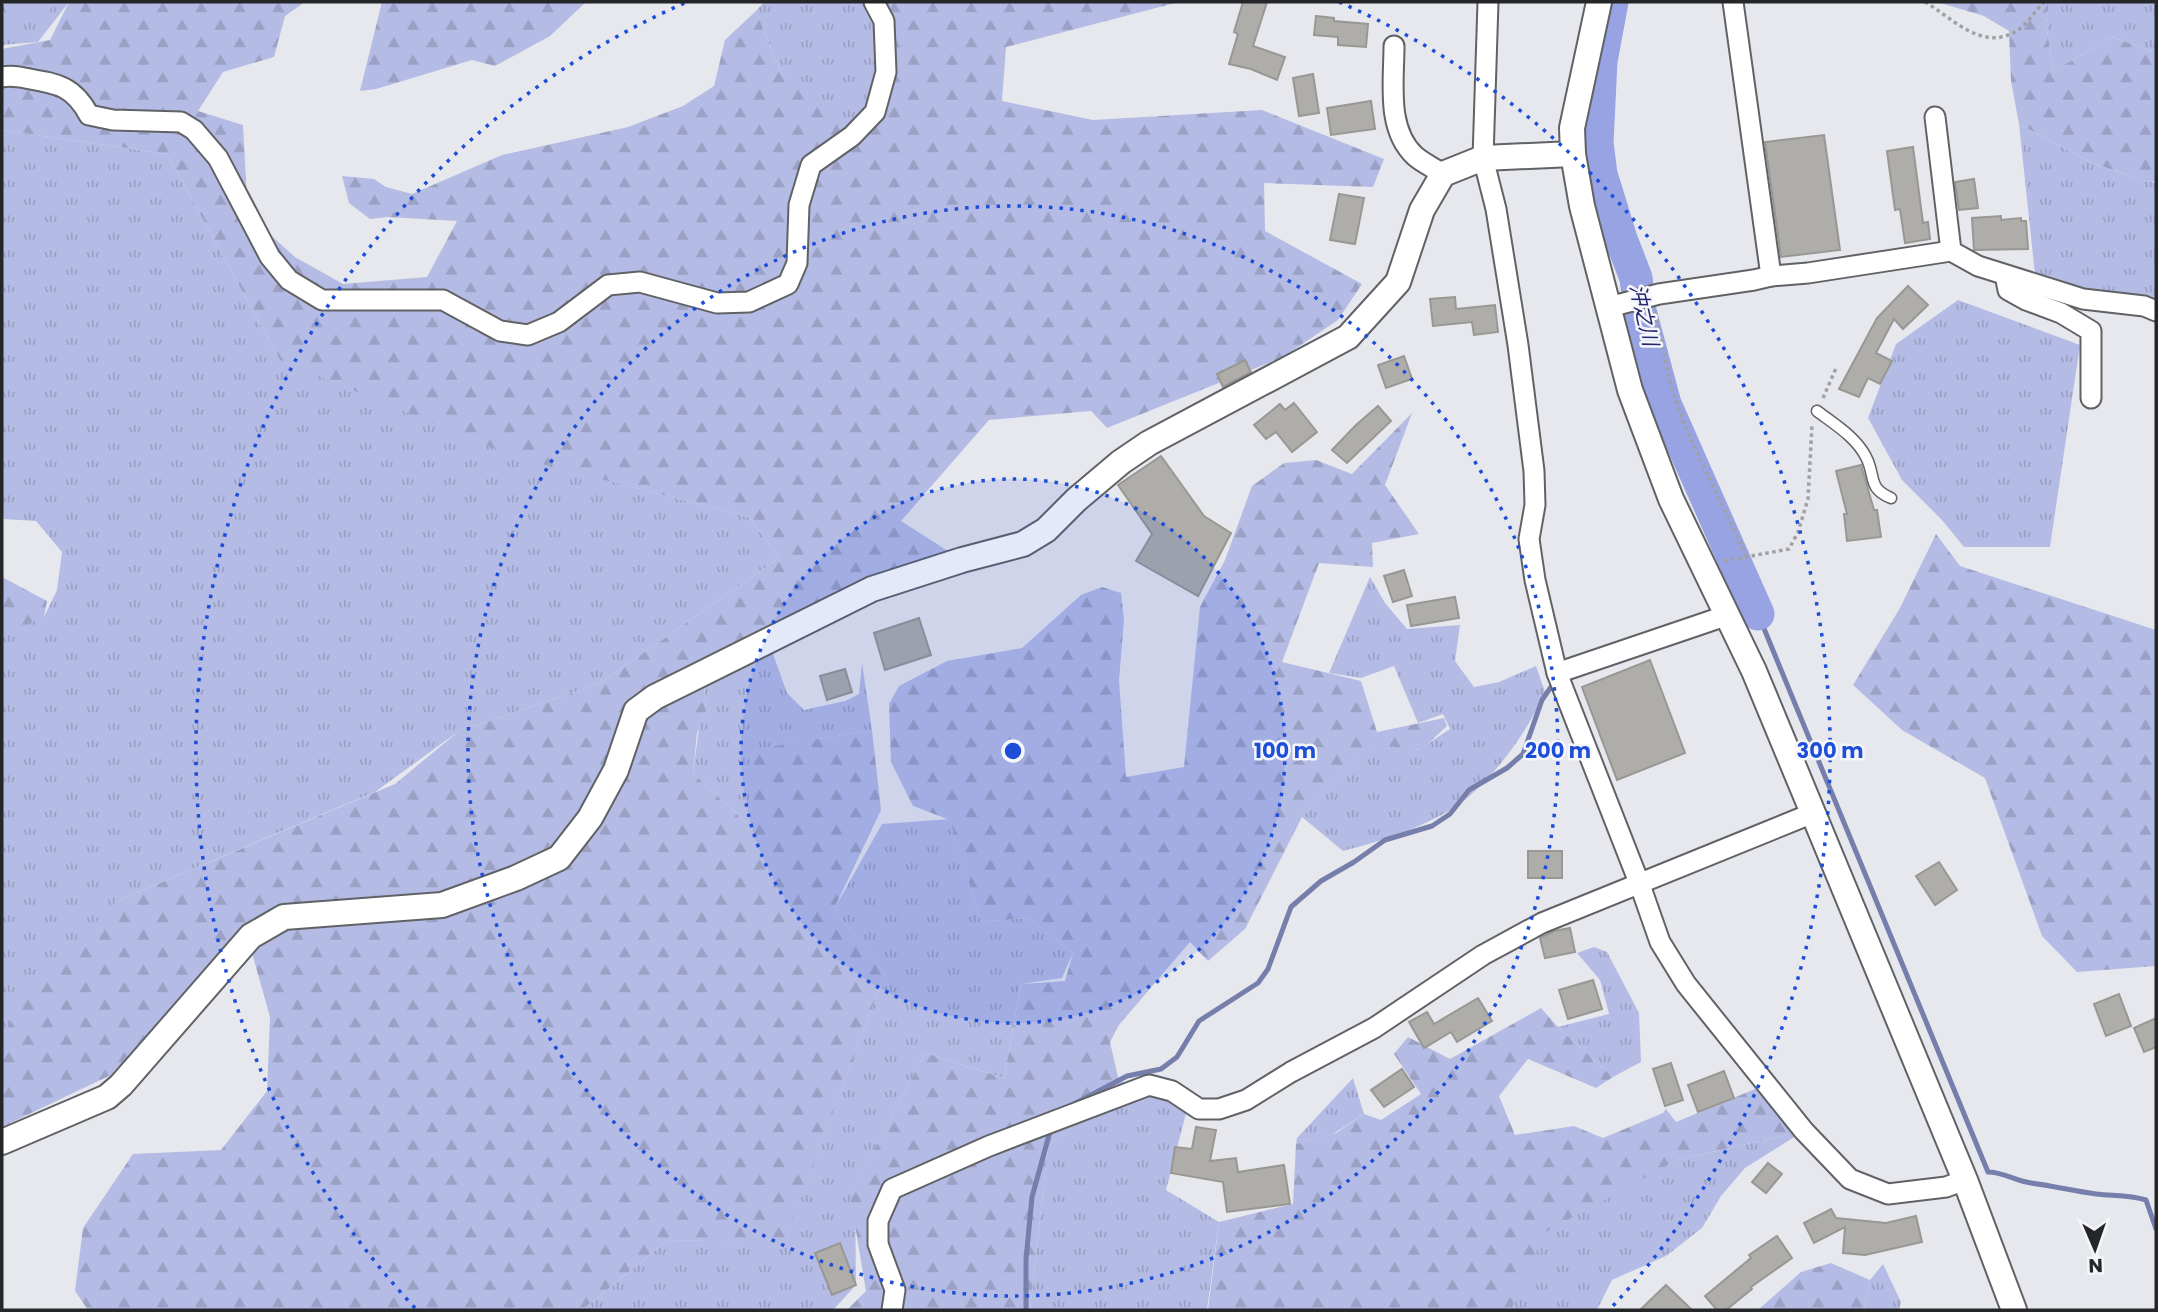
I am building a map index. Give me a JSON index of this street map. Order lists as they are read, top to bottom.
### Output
{
  "water": ["沖之川"],
  "north": "bottom",
  "rings": ["100 m", "200 m", "300 m"]
}
